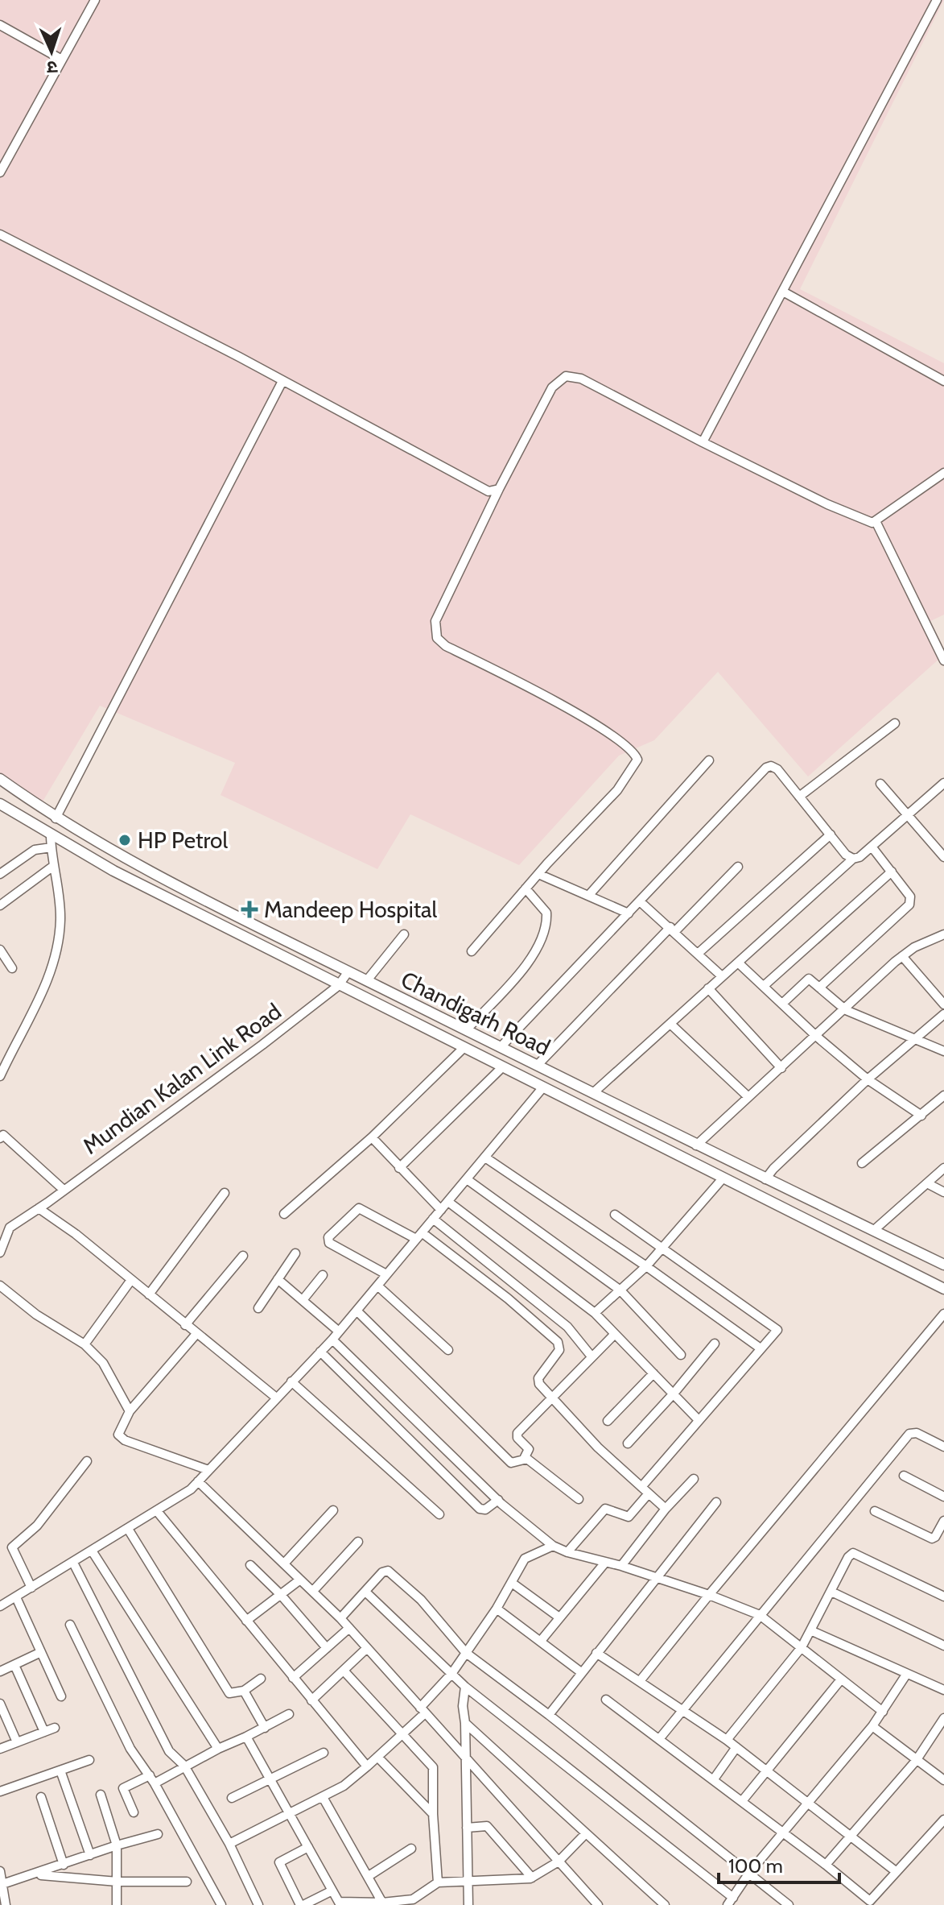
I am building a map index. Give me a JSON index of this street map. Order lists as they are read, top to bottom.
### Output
{
  "streets": {
    "main road": ["Chandigarh Road"],
    "street": ["Mundian Kalan Link Road"]
  },
  "crossings": [
    ["Chandigarh Road", "Mundian Kalan Link Road"]
  ],
  "places": {
    "other": ["HP Petrol"],
    "health": ["Mandeep Hospital"]
  },
  "scale_bar": "100 m",
  "north": "bottom"
}
